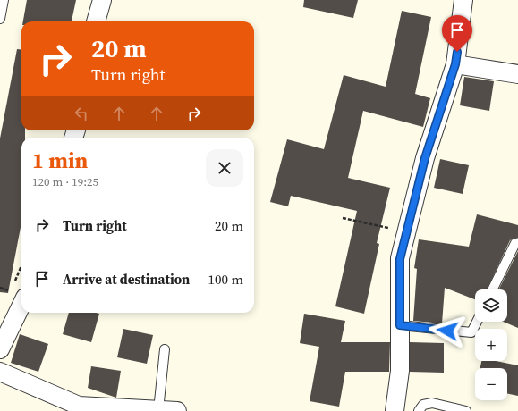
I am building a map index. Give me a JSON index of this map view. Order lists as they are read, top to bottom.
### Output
{
  "page": {
    "turn": ["20 m", "Turn right"],
    "heading": ["1 min", "120 m · 19:25"],
    "list": [
      {
        "name": "Turn right",
        "value": "20 m"
      },
      {
        "name": "Arrive at destination",
        "value": "100 m"
      }
    ],
    "map_buttons": ["+", "−"]
  }
}
